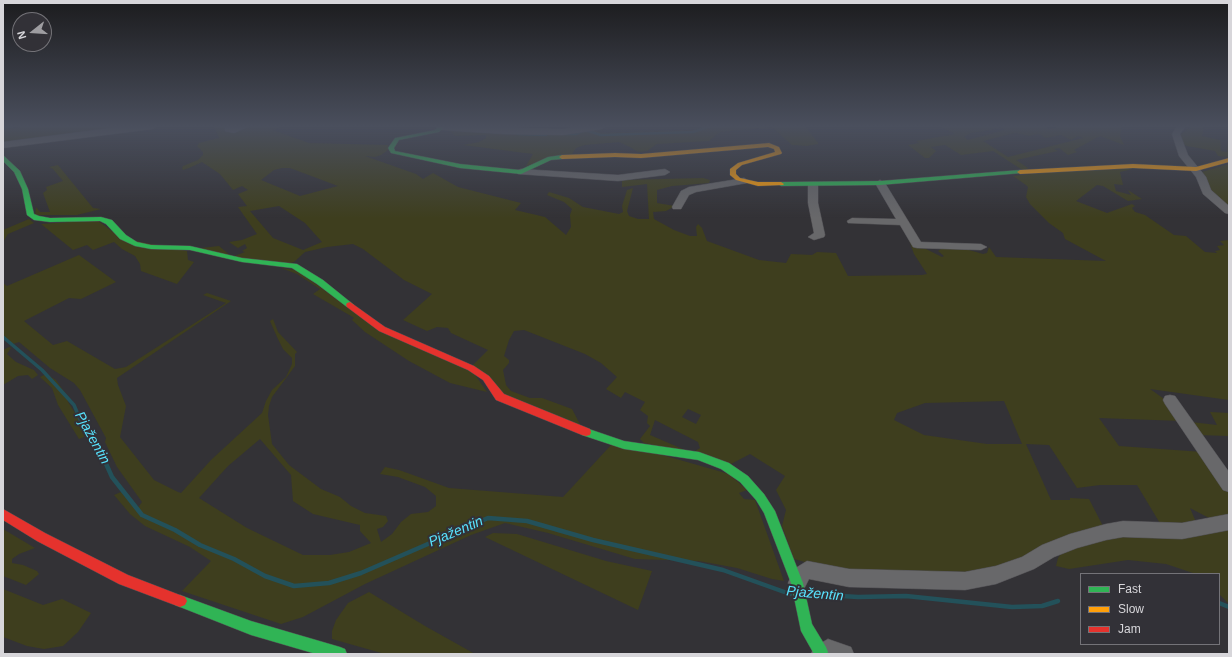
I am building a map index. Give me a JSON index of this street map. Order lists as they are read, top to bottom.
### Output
{
  "water": ["Pjažentin"],
  "legend": ["Fast", "Slow", "Jam"],
  "north": "left"
}
